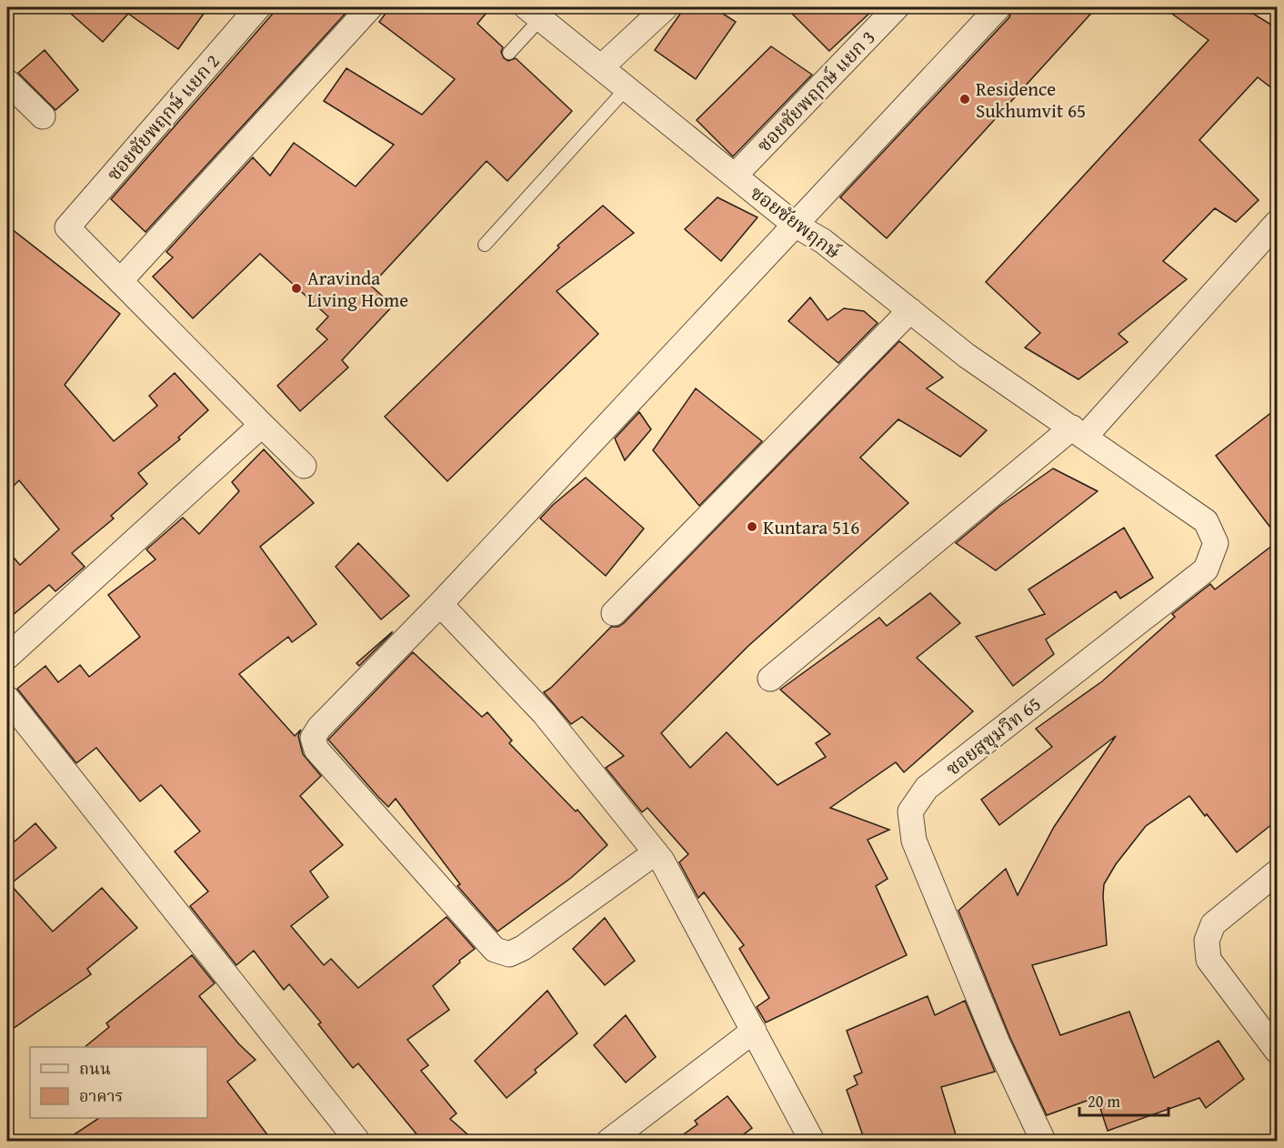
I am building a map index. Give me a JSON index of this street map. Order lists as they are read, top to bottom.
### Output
{
  "streets": {
    "street": [
      "ซอยชัยพฤกษ์ แยก 3",
      "ซอยชัยพฤกษ์ แยก 2",
      "ซอยชัยพฤกษ์",
      "ซอยสุขุมวิท 65"
    ]
  },
  "crossings": [
    ["ซอยชัยพฤกษ์ แยก 3", "ซอยชัยพฤกษ์"],
    ["ซอยชัยพฤกษ์", "ซอยสุขุมวิท 65"]
  ],
  "places": ["Residence Sukhumvit 65", "Aravinda Living Home", "Kuntara 516"],
  "legend": ["ถนน", "อาคาร"],
  "scale_bar": "20 m"
}
